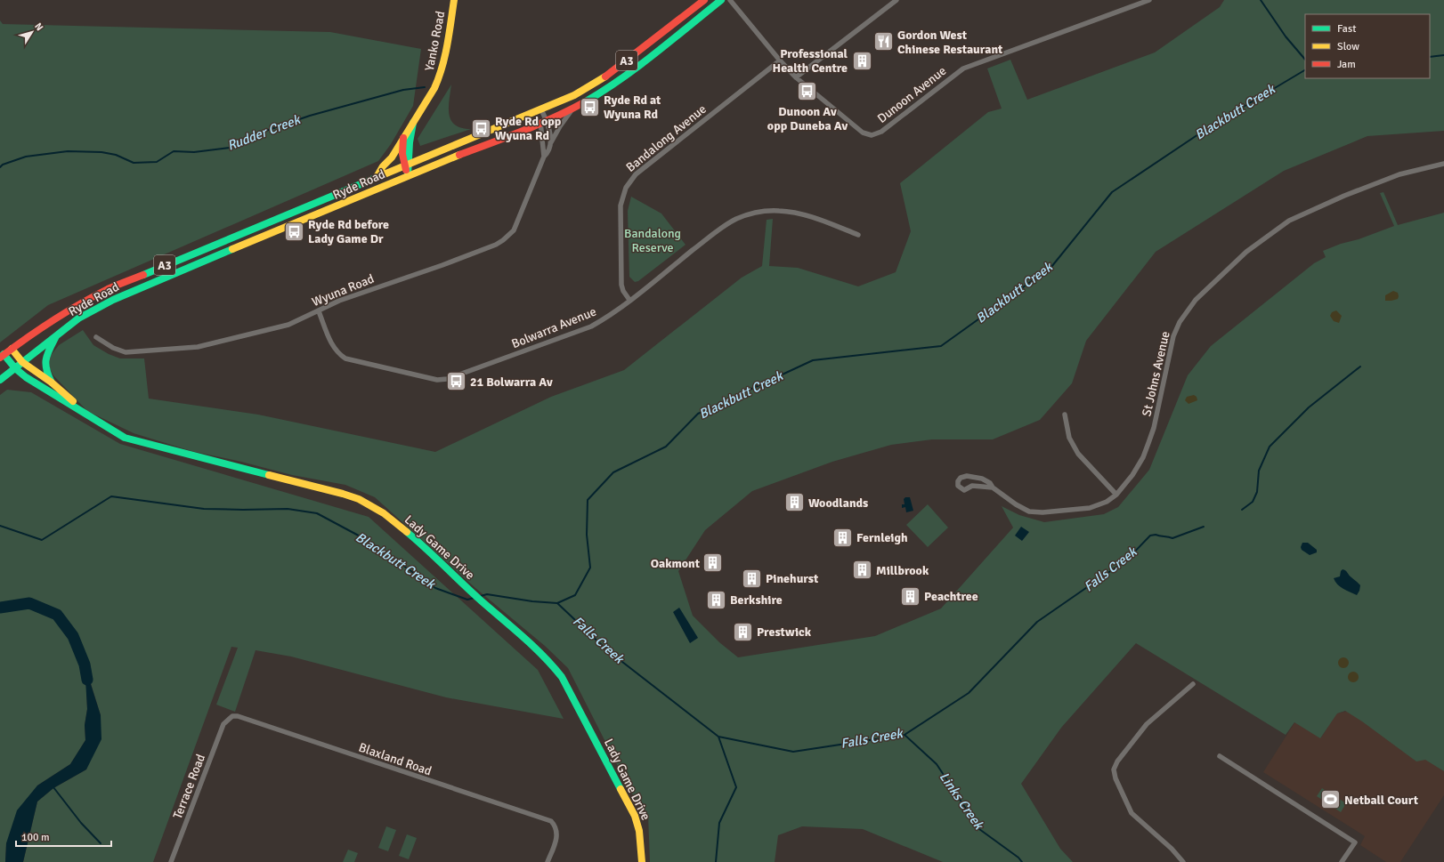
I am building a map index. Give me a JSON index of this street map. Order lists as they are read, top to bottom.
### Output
{
  "streets": {
    "main road": [
      "Yanko Road",
      "A3",
      "Ryde Road",
      "Lady Game Drive"
    ],
    "street": [
      "Dunoon Avenue",
      "Bandalong Avenue",
      "Wyuna Road",
      "Bolwarra Avenue",
      "St Johns Avenue",
      "Blaxland Road",
      "Terrace Road"
    ]
  },
  "crossings": [
    ["Yanko Road", "Ryde Road"],
    ["Dunoon Avenue", "Bandalong Avenue"],
    ["Bandalong Avenue", "Bolwarra Avenue"],
    ["Ryde Road", "Wyuna Road"],
    ["Ryde Road", "Lady Game Drive"],
    ["Wyuna Road", "Bolwarra Avenue"],
    ["Blaxland Road", "Terrace Road"]
  ],
  "water": [
    "Blackbutt Creek",
    "Rudder Creek",
    "Falls Creek",
    "Links Creek"
  ],
  "parks": ["Bandalong Reserve"],
  "places": {
    "restaurant": ["Gordon West Chinese Restaurant"],
    "building": [
      "Professional Health Centre",
      "Woodlands",
      "Fernleigh",
      "Oakmont",
      "Millbrook",
      "Pinehurst",
      "Peachtree",
      "Berkshire",
      "Prestwick"
    ],
    "bus stop": [
      "Dunoon Av opp Duneba Av",
      "Ryde Rd at Wyuna Rd",
      "Ryde Rd opp Wyuna Rd",
      "Ryde Rd before Lady Game Dr",
      "21 Bolwarra Av"
    ],
    "sports": ["Netball Court"]
  },
  "legend": ["Fast", "Slow", "Jam"],
  "scale_bar": "100 m",
  "north": "top right"
}
